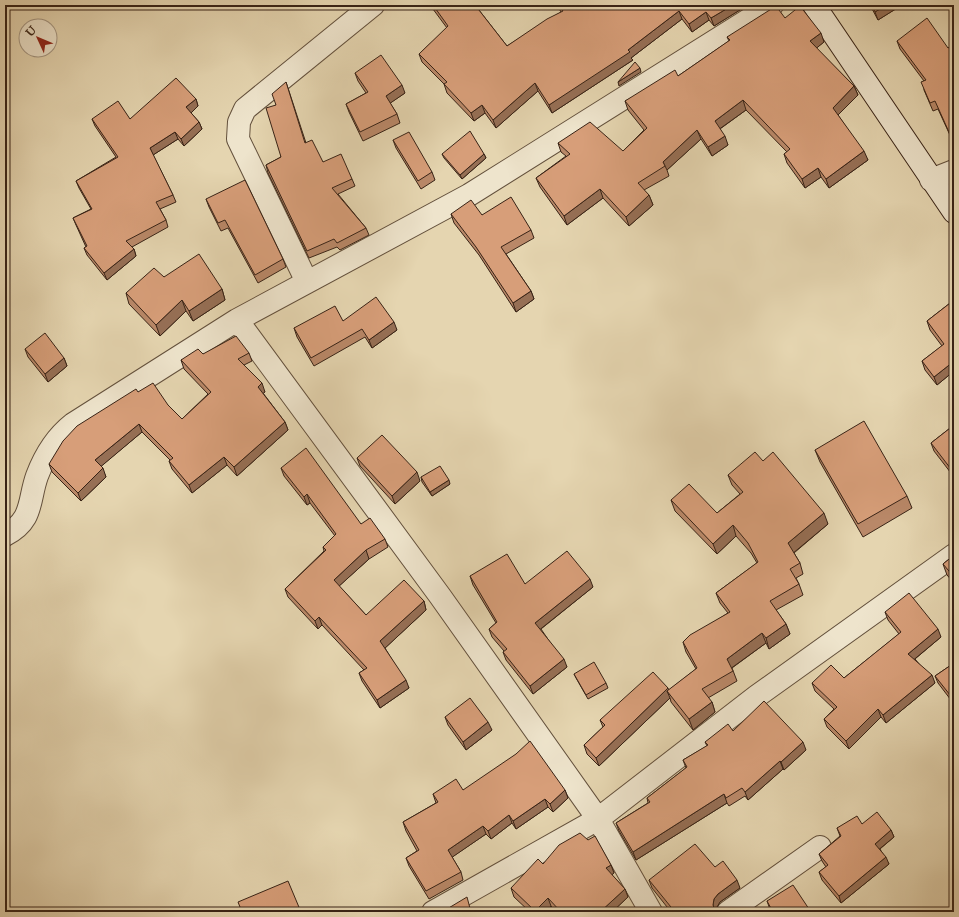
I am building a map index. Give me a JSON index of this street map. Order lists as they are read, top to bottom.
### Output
{
  "north": "top left"
}
